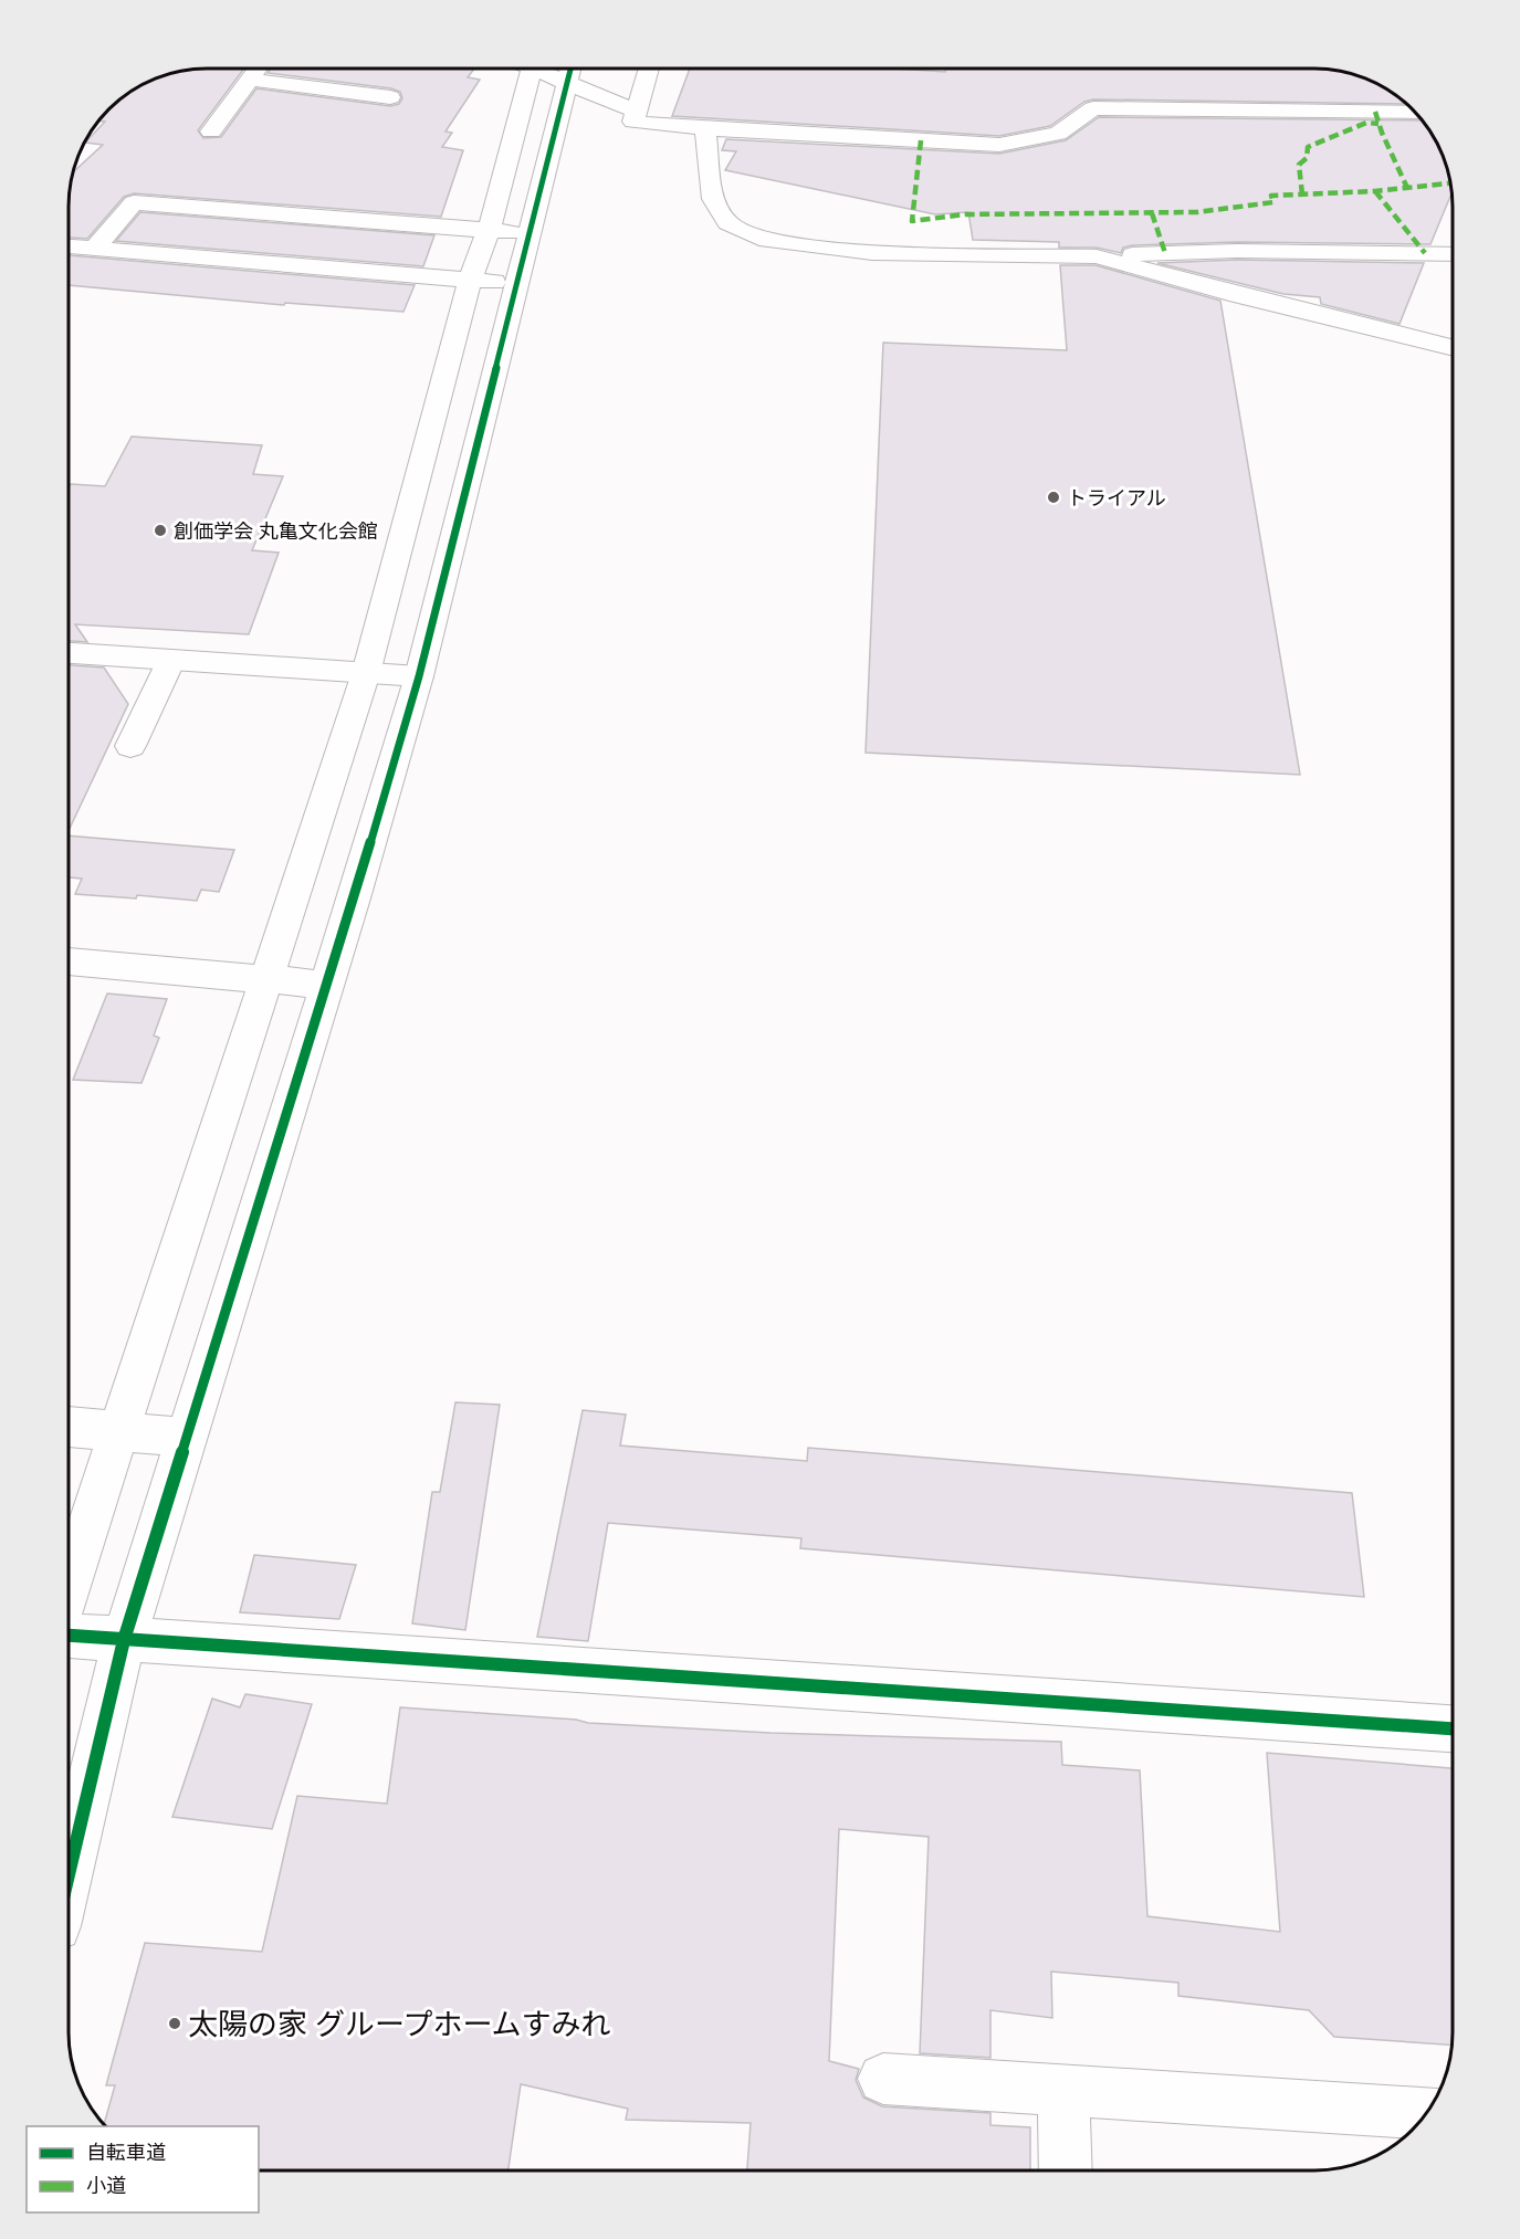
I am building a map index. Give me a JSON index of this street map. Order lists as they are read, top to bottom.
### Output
{
  "places": ["トライアル", "創価学会 丸亀文化会館", "太陽の家 グループホームすみれ"],
  "legend": ["自転車道", "小道"]
}
